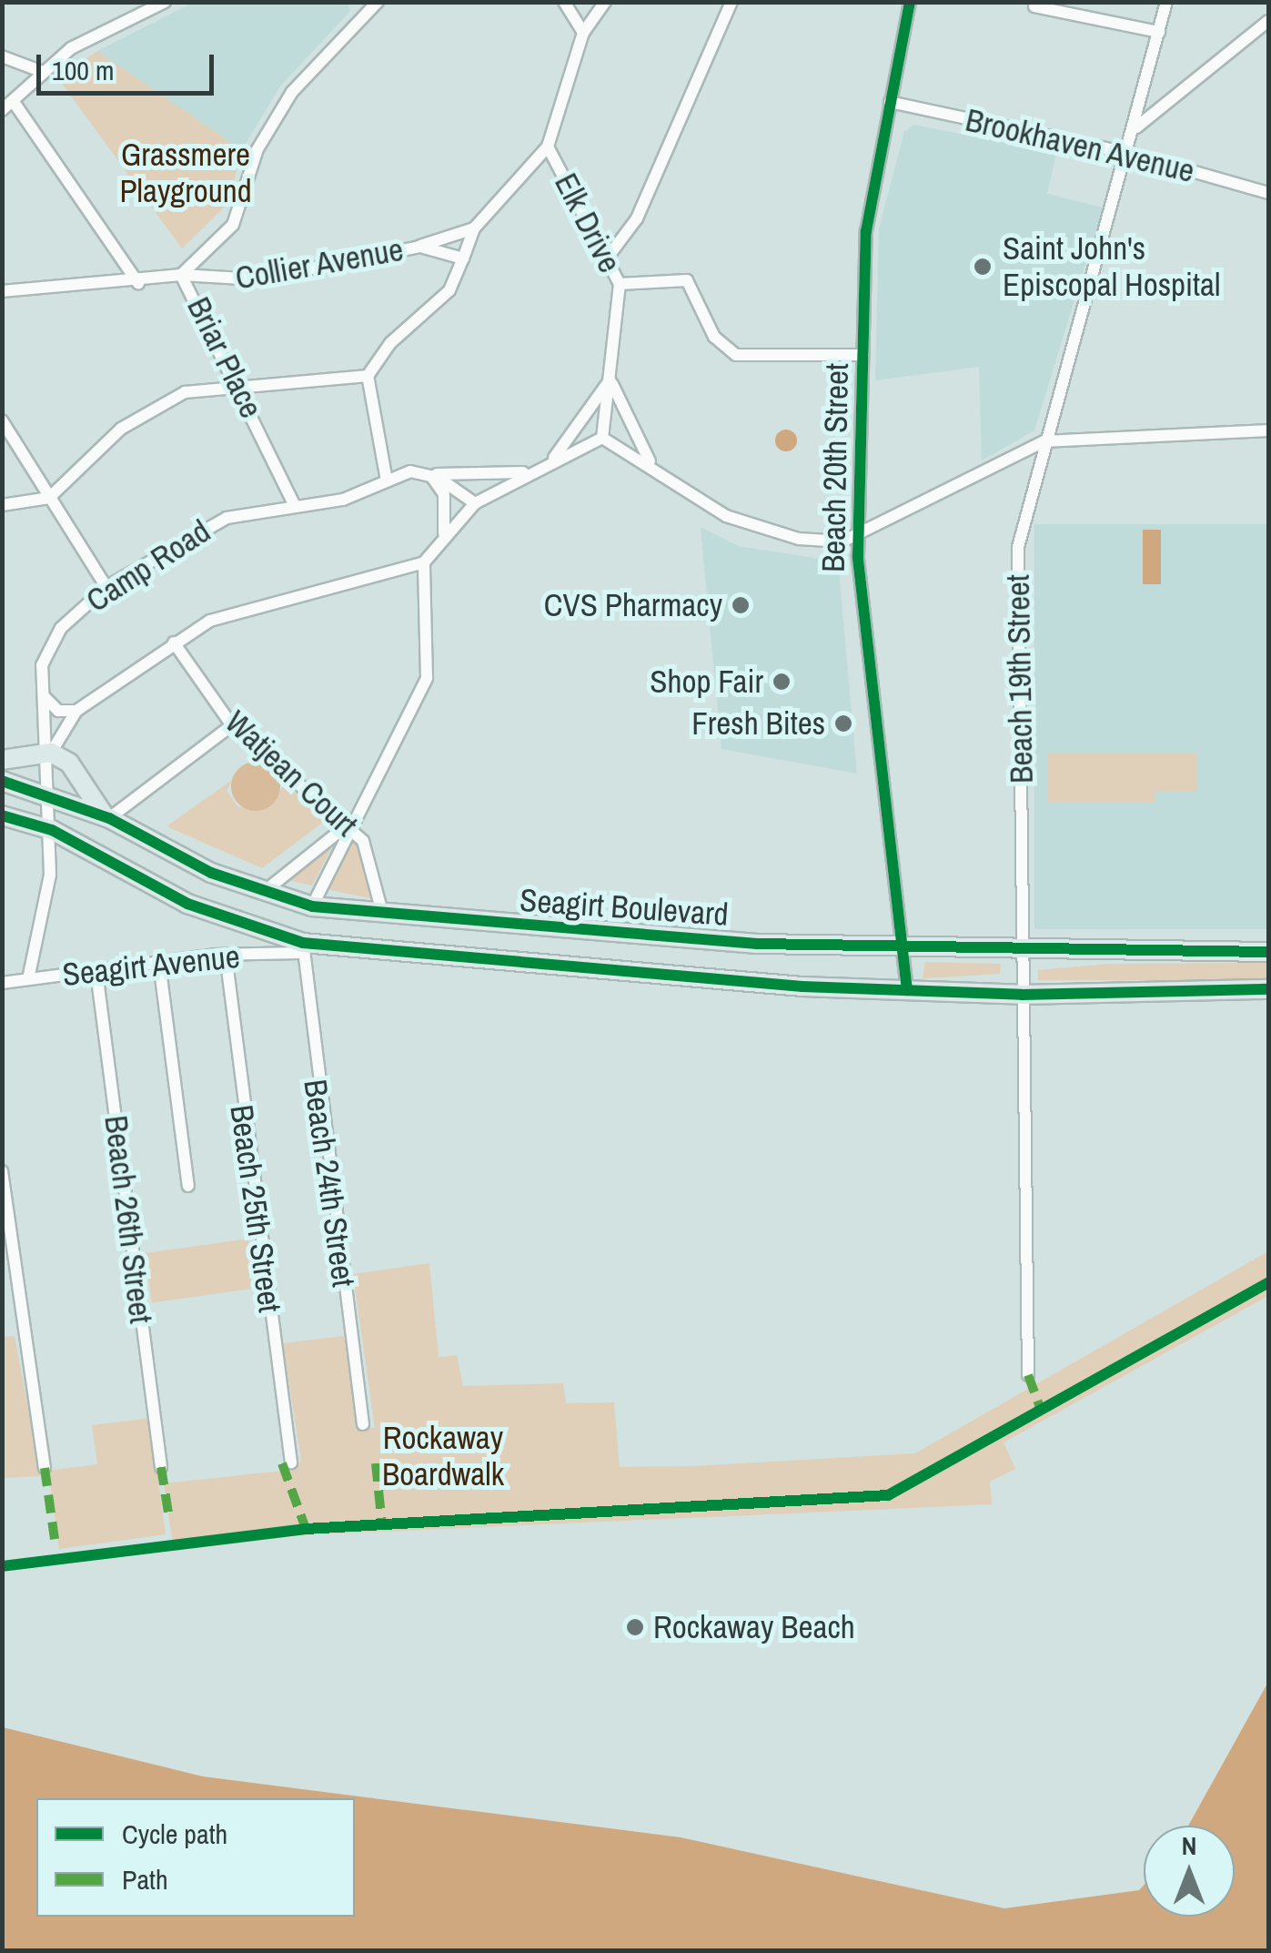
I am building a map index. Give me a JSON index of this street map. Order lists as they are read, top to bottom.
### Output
{
  "streets": {
    "main road": ["Seagirt Boulevard"],
    "street": [
      "Brookhaven Avenue",
      "Elk Drive",
      "Collier Avenue",
      "Briar Place",
      "Beach 20th Street",
      "Camp Road",
      "Beach 19th Street",
      "Watjean Court",
      "Seagirt Avenue",
      "Beach 24th Street",
      "Beach 25th Street",
      "Beach 26th Street"
    ]
  },
  "crossings": [
    ["Brookhaven Avenue", "Beach 20th Street"],
    ["Brookhaven Avenue", "Beach 19th Street"],
    ["Elk Drive", "Beach 20th Street"],
    ["Collier Avenue", "Briar Place"],
    ["Briar Place", "Camp Road"],
    ["Beach 20th Street", "Seagirt Boulevard"],
    ["Camp Road", "Seagirt Boulevard"],
    ["Camp Road", "Seagirt Avenue"],
    ["Beach 19th Street", "Seagirt Boulevard"],
    ["Watjean Court", "Seagirt Boulevard"],
    ["Seagirt Boulevard", "Seagirt Avenue"],
    ["Seagirt Boulevard", "Beach 24th Street"],
    ["Seagirt Avenue", "Beach 24th Street"],
    ["Seagirt Avenue", "Beach 25th Street"],
    ["Seagirt Avenue", "Beach 26th Street"]
  ],
  "parks": ["Grassmere Playground", "Rockaway Boardwalk"],
  "places": [
    "Saint John's Episcopal Hospital",
    "CVS Pharmacy",
    "Shop Fair",
    "Fresh Bites",
    "Rockaway Beach"
  ],
  "legend": ["Cycle path", "Path"],
  "scale_bar": "100 m",
  "north": "top"
}
